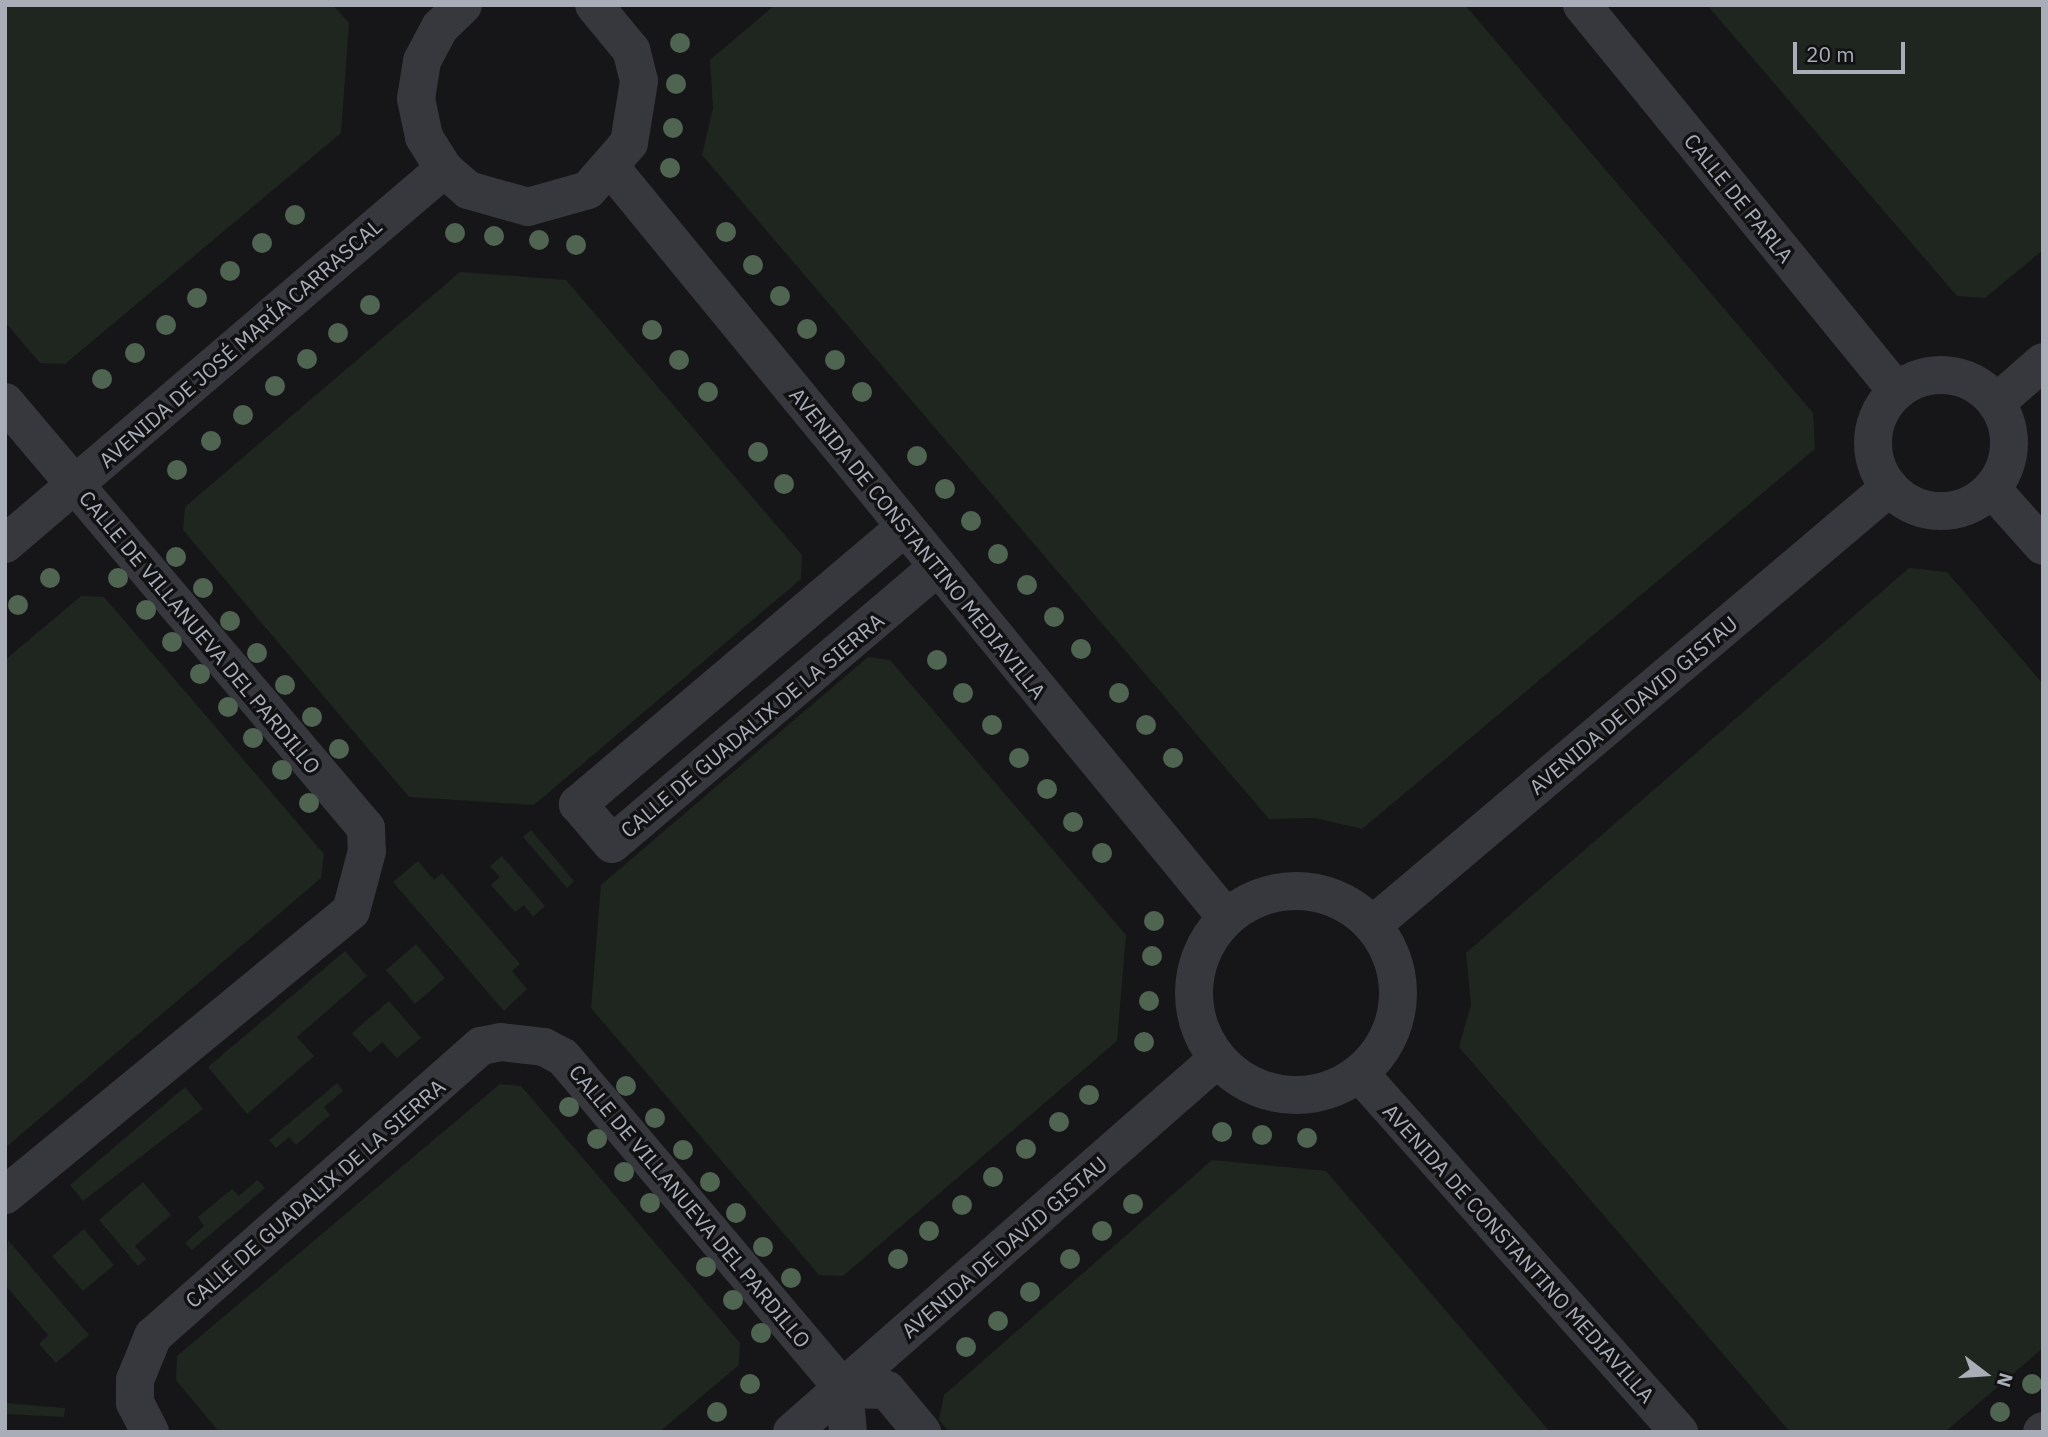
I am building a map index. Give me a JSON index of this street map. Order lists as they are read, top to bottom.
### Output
{
  "streets": {
    "street": [
      "CALLE DE PARLA",
      "AVENIDA DE JOSÉ MARÍA CARRASCAL",
      "AVENIDA DE CONSTANTINO MEDIAVILLA",
      "CALLE DE VILLANUEVA DEL PARDILLO",
      "AVENIDA DE DAVID GISTAU",
      "CALLE DE GUADALIX DE LA SIERRA"
    ]
  },
  "crossings": [
    ["CALLE DE PARLA", "AVENIDA DE DAVID GISTAU"],
    ["AVENIDA DE JOSÉ MARÍA CARRASCAL", "CALLE DE VILLANUEVA DEL PARDILLO"],
    ["AVENIDA DE CONSTANTINO MEDIAVILLA", "AVENIDA DE DAVID GISTAU"],
    ["AVENIDA DE CONSTANTINO MEDIAVILLA", "CALLE DE GUADALIX DE LA SIERRA"],
    ["CALLE DE VILLANUEVA DEL PARDILLO", "AVENIDA DE DAVID GISTAU"],
    ["CALLE DE VILLANUEVA DEL PARDILLO", "CALLE DE GUADALIX DE LA SIERRA"]
  ],
  "scale_bar": "20 m",
  "north": "right"
}
